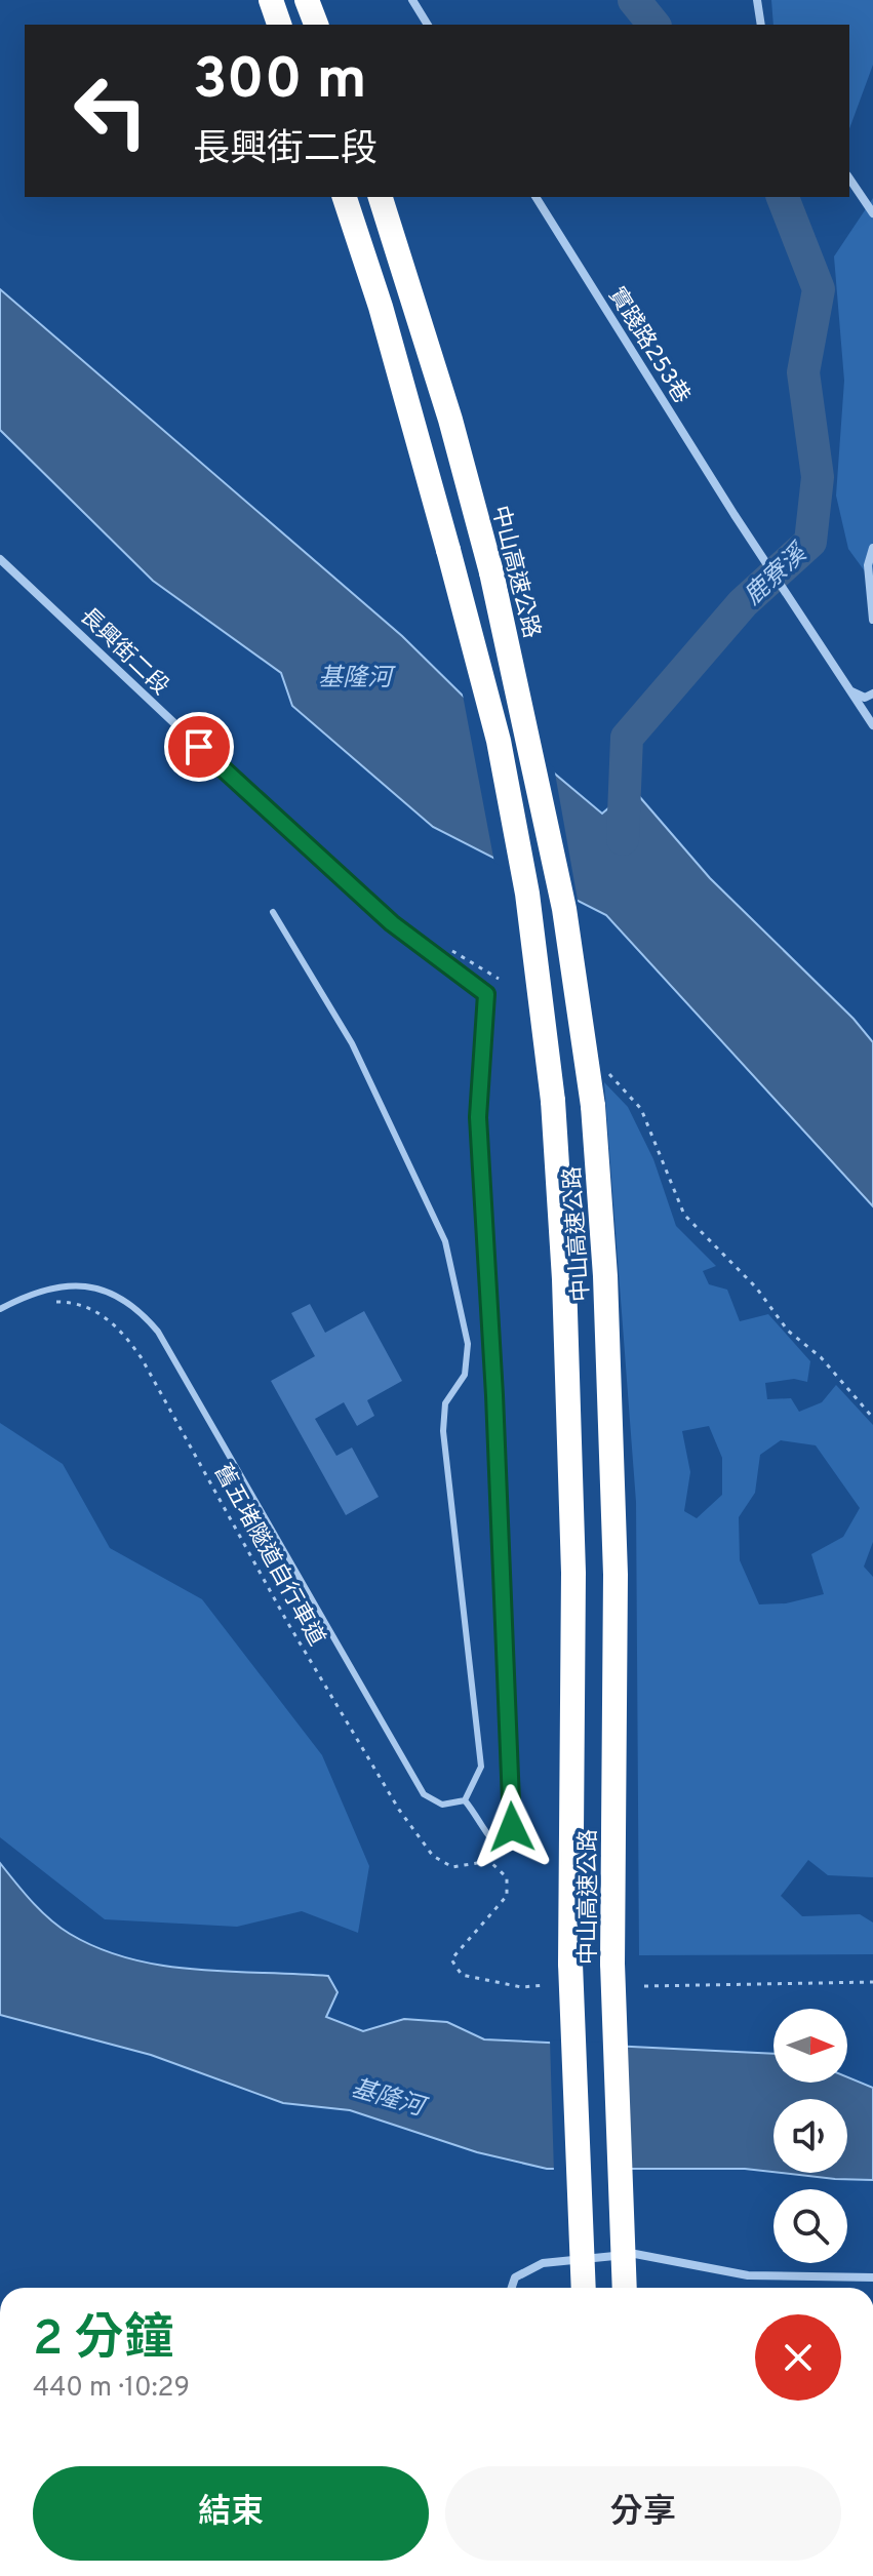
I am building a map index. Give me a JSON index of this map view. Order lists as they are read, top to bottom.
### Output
{
  "streets": {
    "highway": ["中山高速公路"],
    "street": ["實踐路253巷", "長興街二段"],
    "path": ["舊五堵隧道自行車道"]
  },
  "water": ["鹿寮溪", "基隆河"],
  "north": "right",
  "page": {
    "turn": ["300 m", "長興街二段"],
    "heading": ["2 分鐘", "440 m · 10:29"],
    "buttons": ["結束", "分享"]
  }
}
